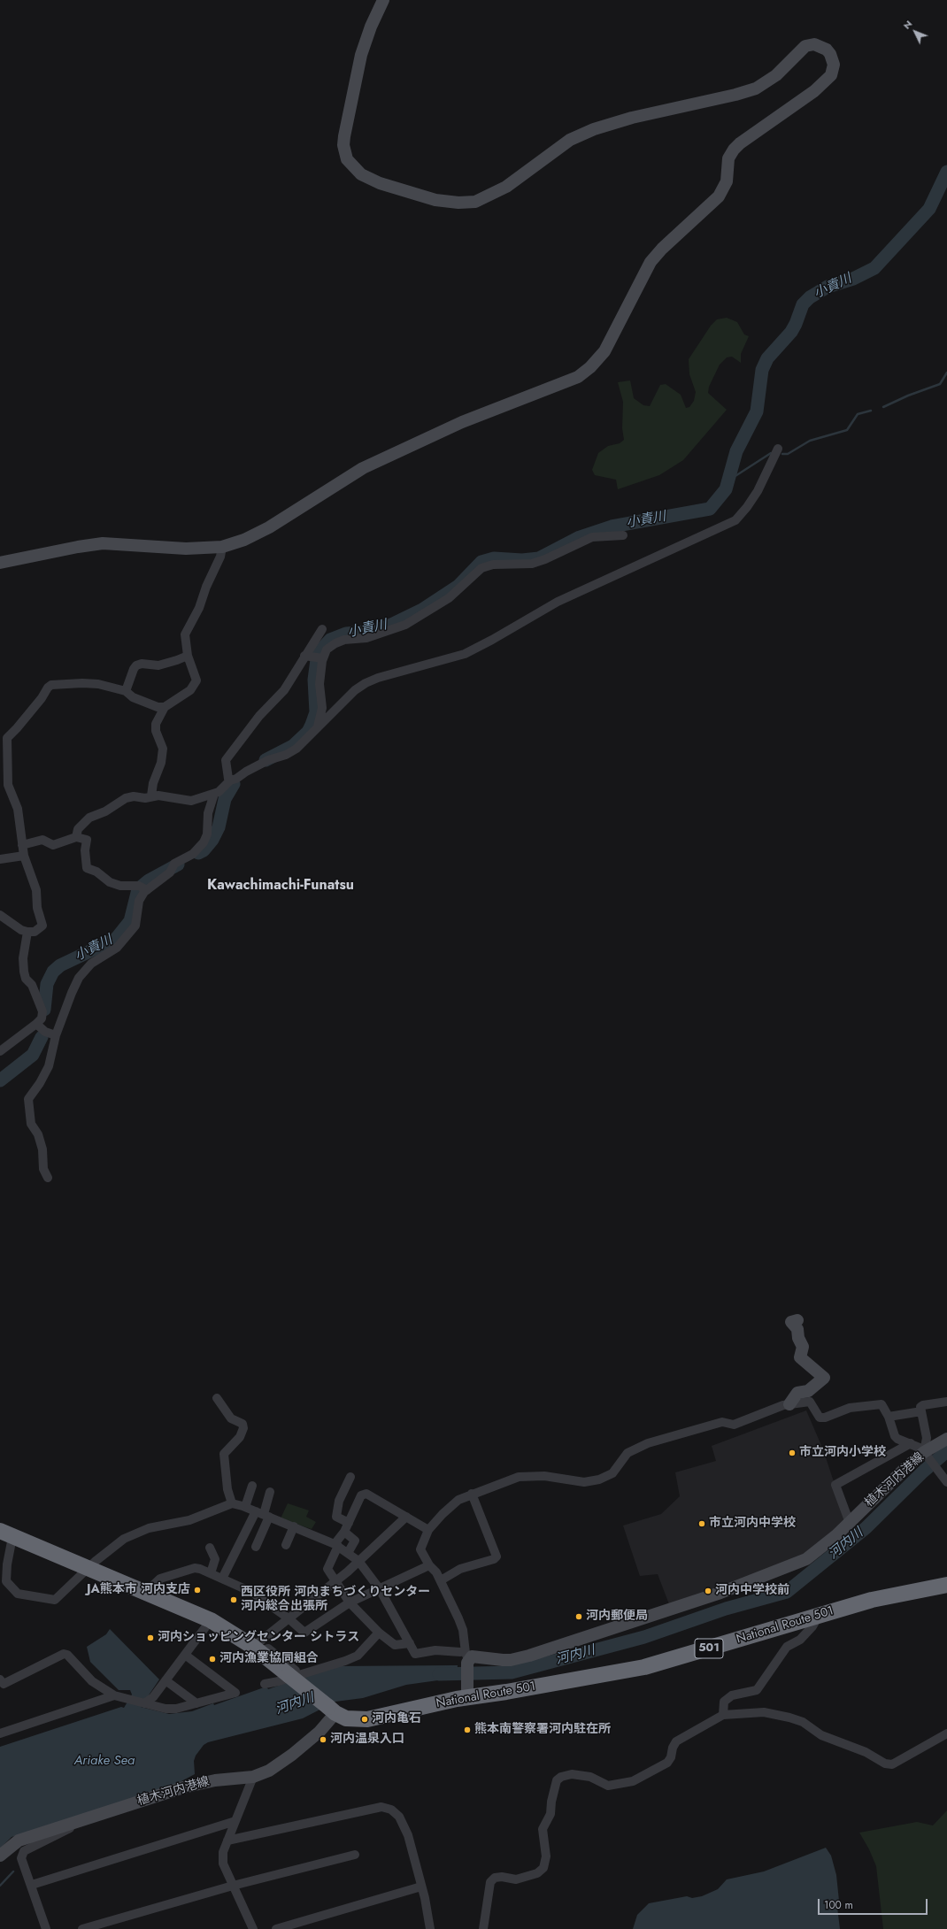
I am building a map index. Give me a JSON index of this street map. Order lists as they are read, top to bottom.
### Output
{
  "streets": {
    "highway": ["National Route 501", "501"],
    "street": ["植木河内港線"]
  },
  "crossings": [
    ["植木河内港線", "National Route 501"]
  ],
  "districts": ["Kawachimachi-Funatsu"],
  "water": ["小責川", "河内川", "Ariake Sea"],
  "places": [
    "市立河内小学校",
    "市立河内中学校",
    "JA熊本市 河内支店",
    "河内中学校前",
    "西区役所 河内まちづくりセンター 河内総合出張所",
    "河内郵便局",
    "河内ショッピングセンター シトラス",
    "河内漁業協同組合",
    "河内亀石",
    "熊本南警察署河内駐在所",
    "河内温泉入口"
  ],
  "scale_bar": "100 m",
  "north": "top left"
}
